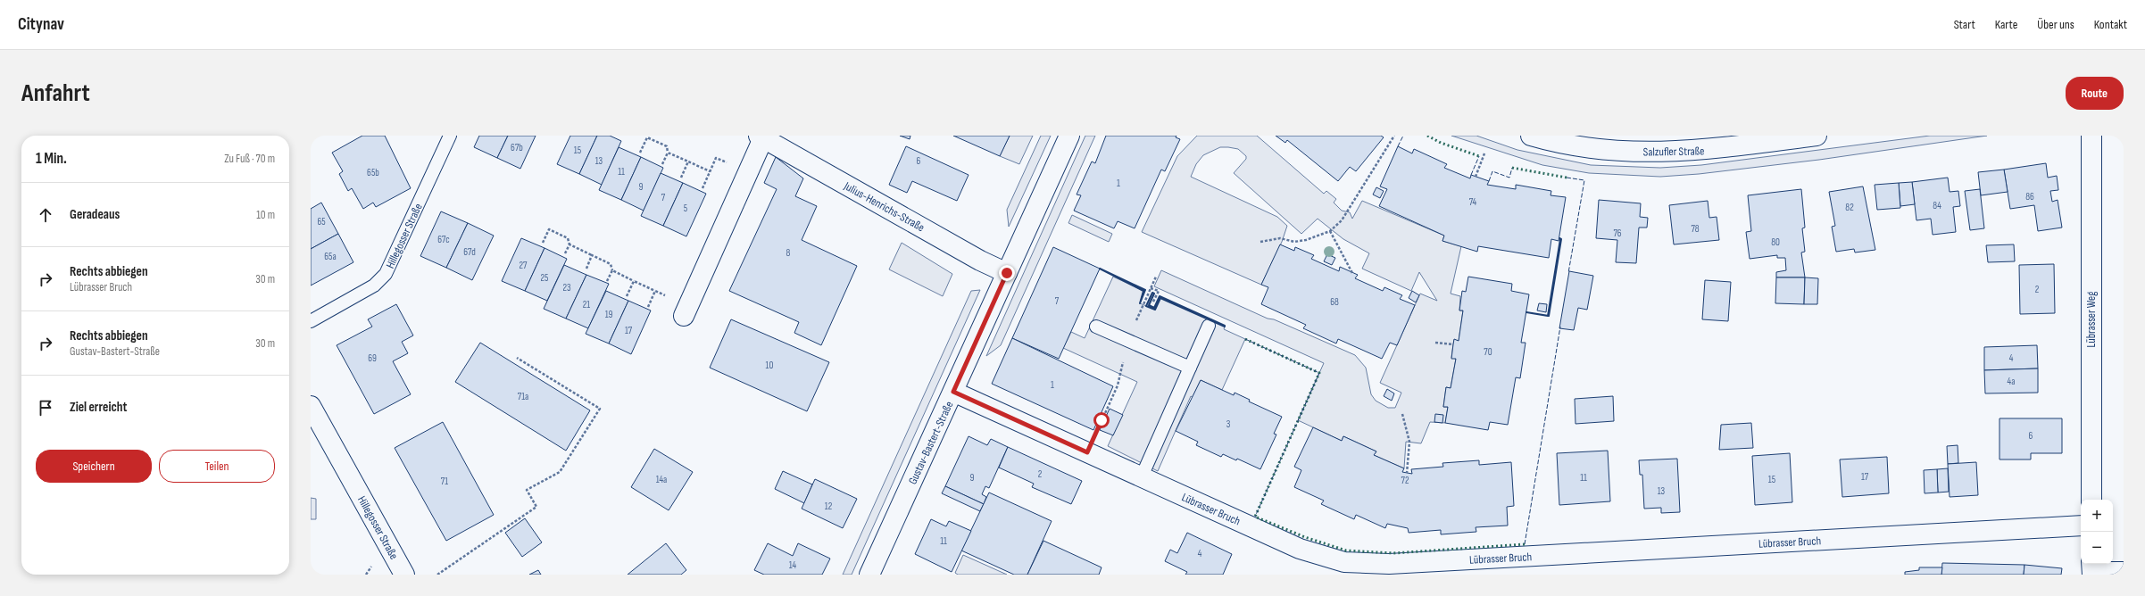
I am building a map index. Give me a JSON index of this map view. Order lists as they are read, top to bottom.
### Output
{
  "streets": {
    "street": [
      "Salzufler Straße",
      "Julius-Henrichs-Straße",
      "Hillegosser Straße",
      "Lübrasser Weg",
      "Gustav-Bastert-Straße",
      "Lübrasser Bruch"
    ]
  },
  "crossings": [
    ["Julius-Henrichs-Straße", "Gustav-Bastert-Straße"],
    ["Gustav-Bastert-Straße", "Lübrasser Bruch"]
  ],
  "house_numbers": [
    "67b",
    "15",
    "13",
    "6",
    "11",
    "65b",
    "1",
    "9",
    "86",
    "7",
    "74",
    "84",
    "82",
    "5",
    "65",
    "78",
    "76",
    "67c",
    "80",
    "67d",
    "8",
    "65a",
    "27",
    "25",
    "23",
    "2",
    "7",
    "68",
    "21",
    "19",
    "17",
    "70",
    "69",
    "4",
    "10",
    "4a",
    "1",
    "71a",
    "3",
    "6",
    "2",
    "17",
    "9",
    "11",
    "14a",
    "15",
    "72",
    "71",
    "13",
    "12",
    "11",
    "4",
    "14"
  ],
  "page": {
    "header": "Citynav",
    "nav": [
      "Start",
      "Karte",
      "Über uns",
      "Kontakt"
    ],
    "buttons": [
      "Route",
      ["Speichern", "Teilen"]
    ],
    "title": "Anfahrt",
    "heading": ["1 Min.", "Zu Fuß · 70 m"],
    "list": [
      ["Geradeaus", "10 m"],
      ["Rechts abbiegen", "Lübrasser Bruch", "30 m"],
      ["Rechts abbiegen", "Gustav-Bastert-Straße", "30 m"],
      "Ziel erreicht"
    ],
    "map_buttons": ["+", "−"]
  }
}
